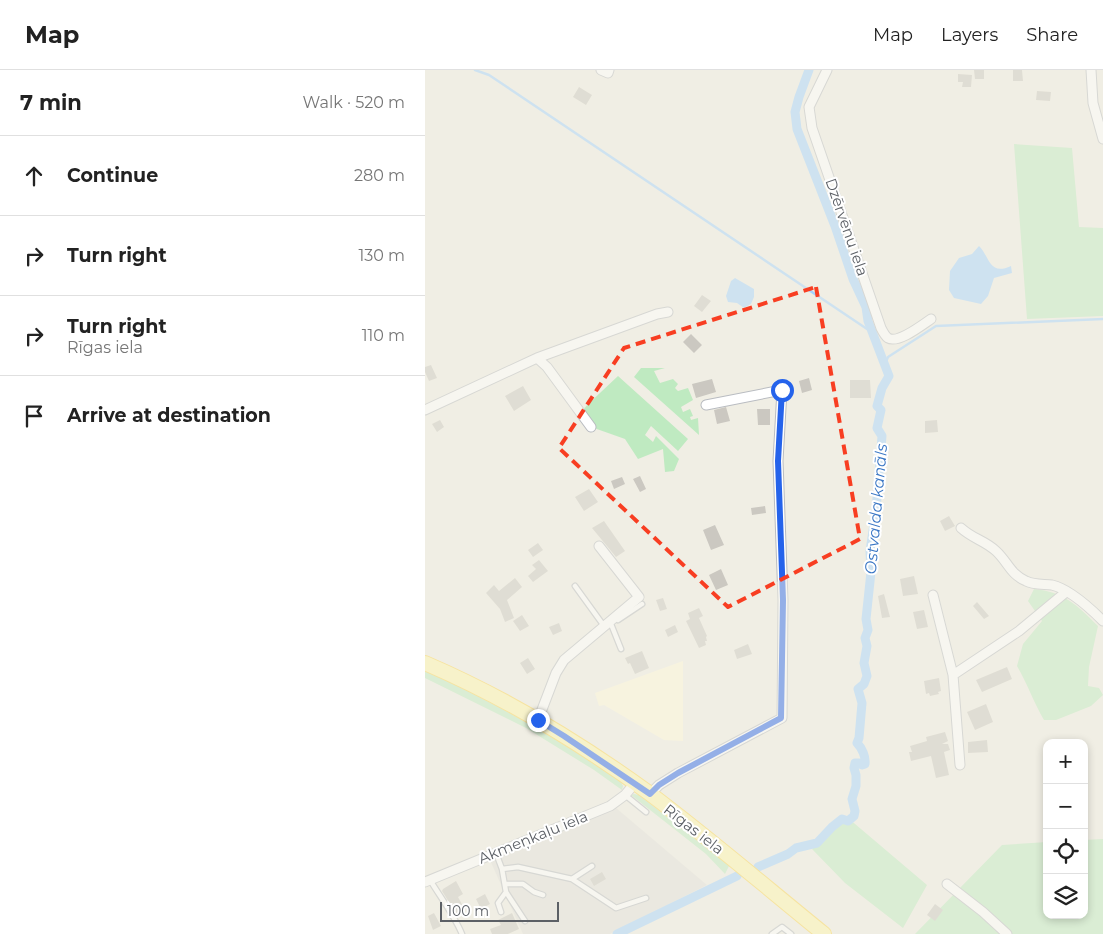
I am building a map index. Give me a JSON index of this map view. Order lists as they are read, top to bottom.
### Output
{
  "streets": {
    "main road": ["Rīgas iela"],
    "street": ["Dzērvēnu iela", "Akmeņkaļu iela"]
  },
  "crossings": [
    ["Rīgas iela", "Akmeņkaļu iela"]
  ],
  "water": ["Ostvalda kanāls"],
  "scale_bar": "100 m",
  "page": {
    "header": "Map",
    "nav": ["Map", "Layers", "Share"],
    "heading": ["7 min", "Walk · 520 m"],
    "list": [
      ["Continue", "280 m"],
      ["Turn right", "130 m"],
      ["Turn right", "Rīgas iela", "110 m"],
      "Arrive at destination"
    ],
    "map_buttons": ["+", "−"],
    "scale": "100 m"
  }
}
